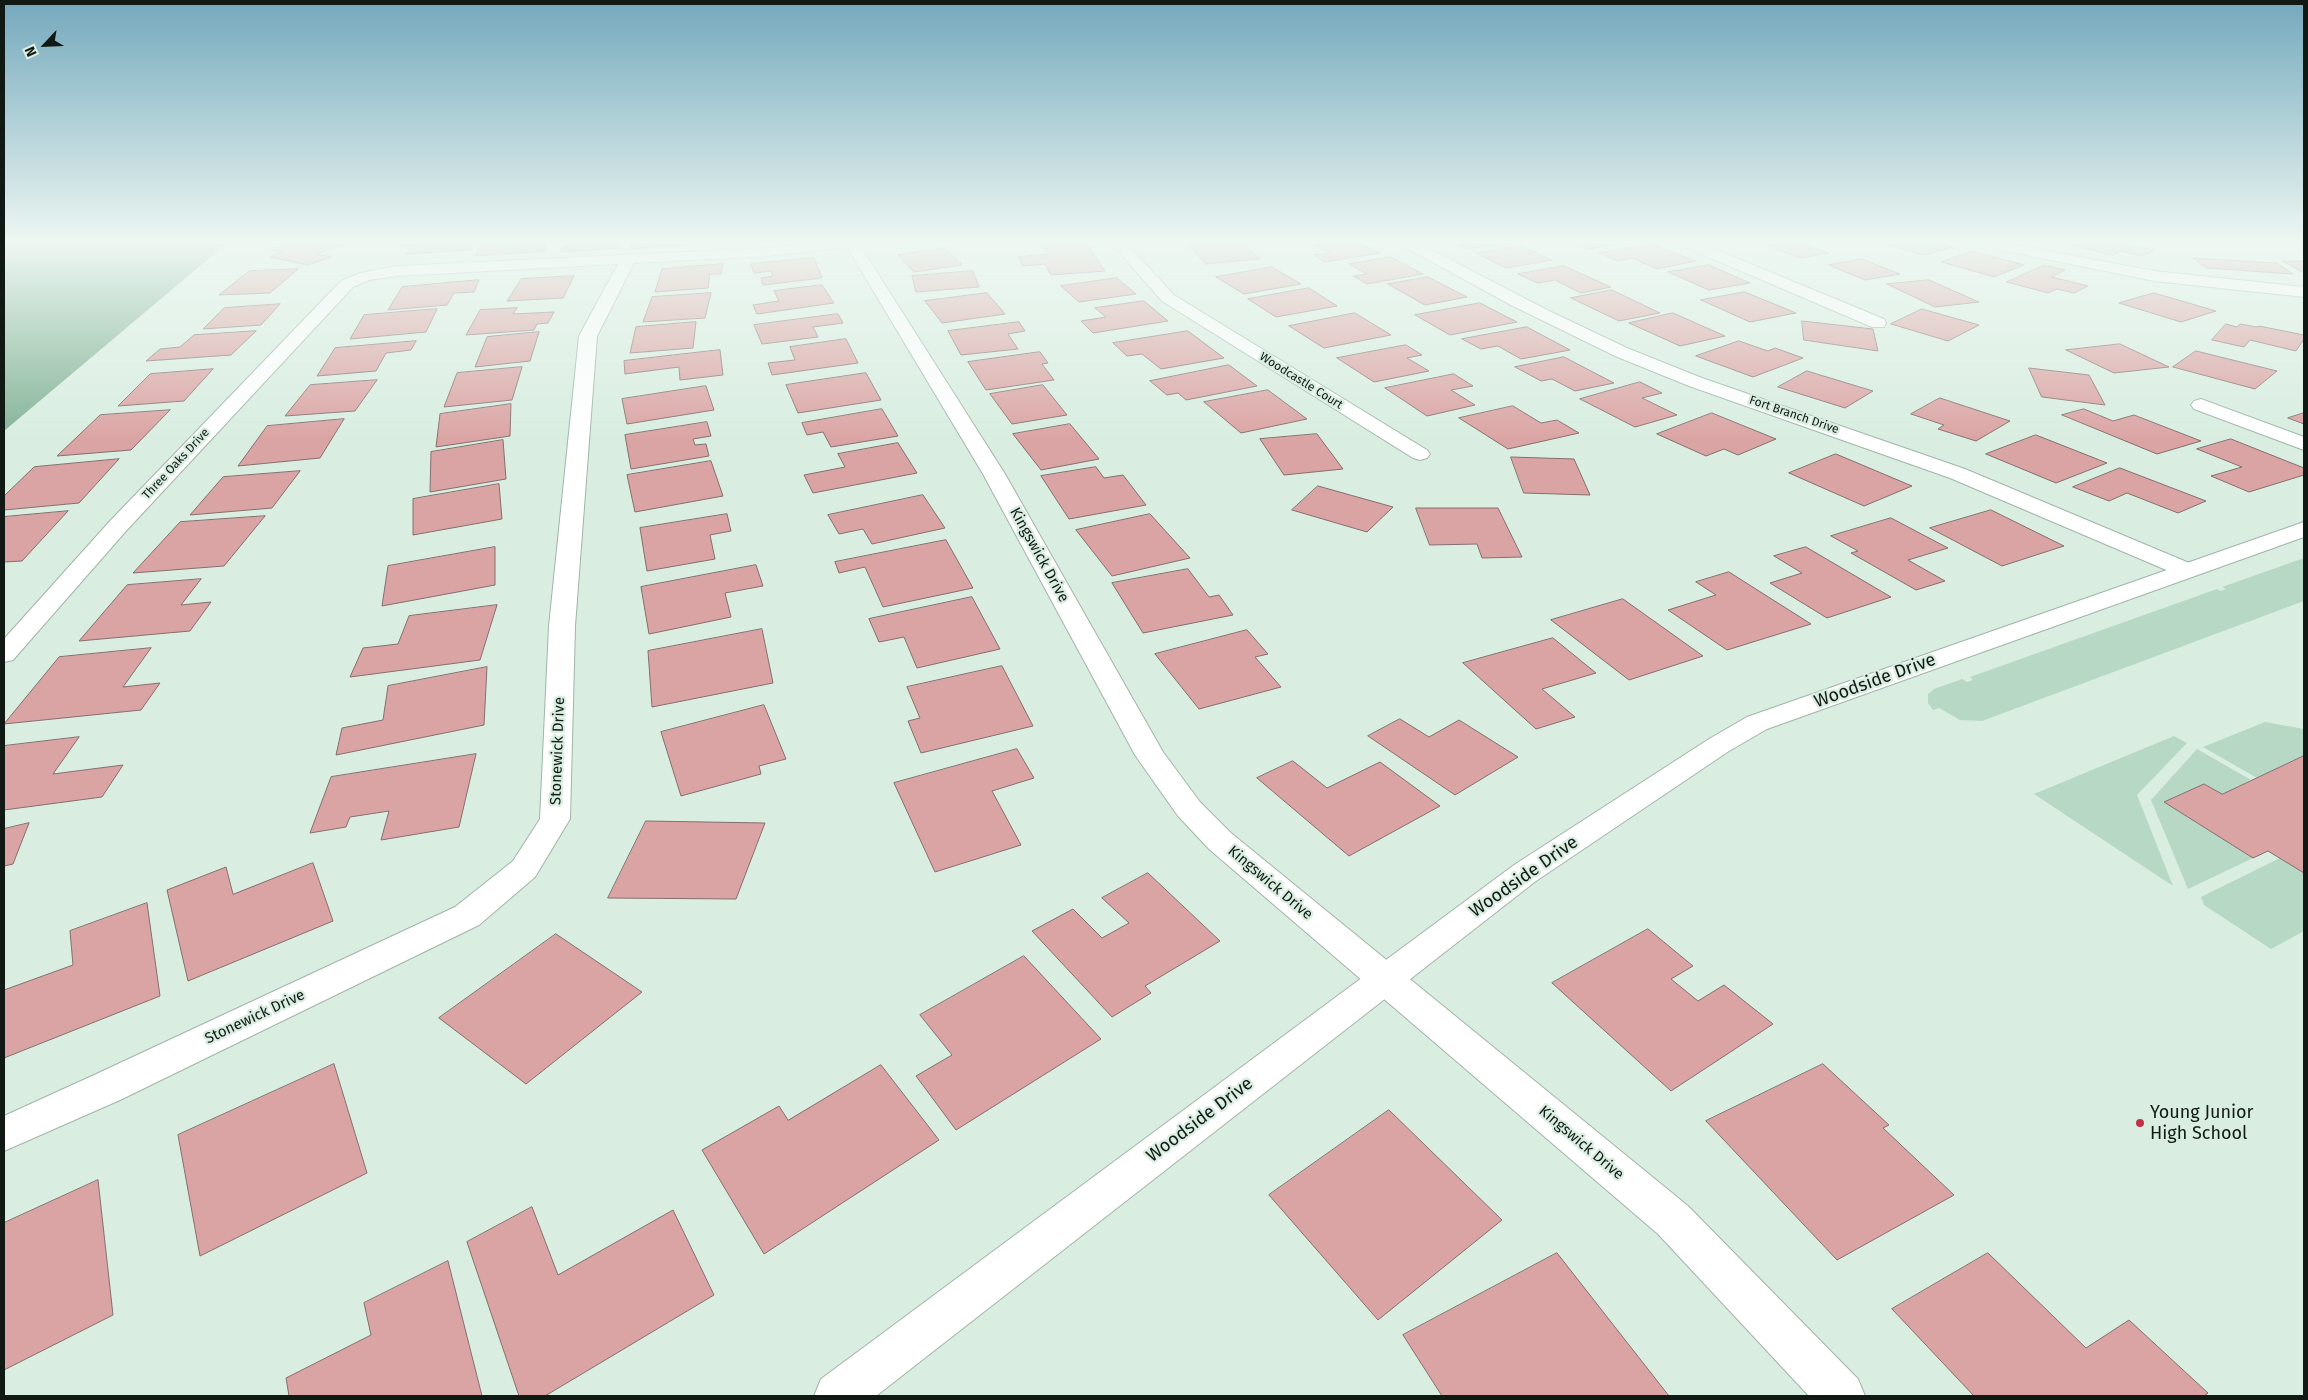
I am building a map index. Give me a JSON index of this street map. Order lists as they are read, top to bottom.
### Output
{
  "streets": {
    "street": [
      "Woodcastle Court",
      "Fort Branch Drive",
      "Three Oaks Drive",
      "Kingswick Drive",
      "Woodside Drive",
      "Stonewick Drive"
    ]
  },
  "crossings": [
    ["Fort Branch Drive", "Woodside Drive"],
    ["Kingswick Drive", "Woodside Drive"]
  ],
  "places": ["Young Junior High School"],
  "north": "bottom left"
}
